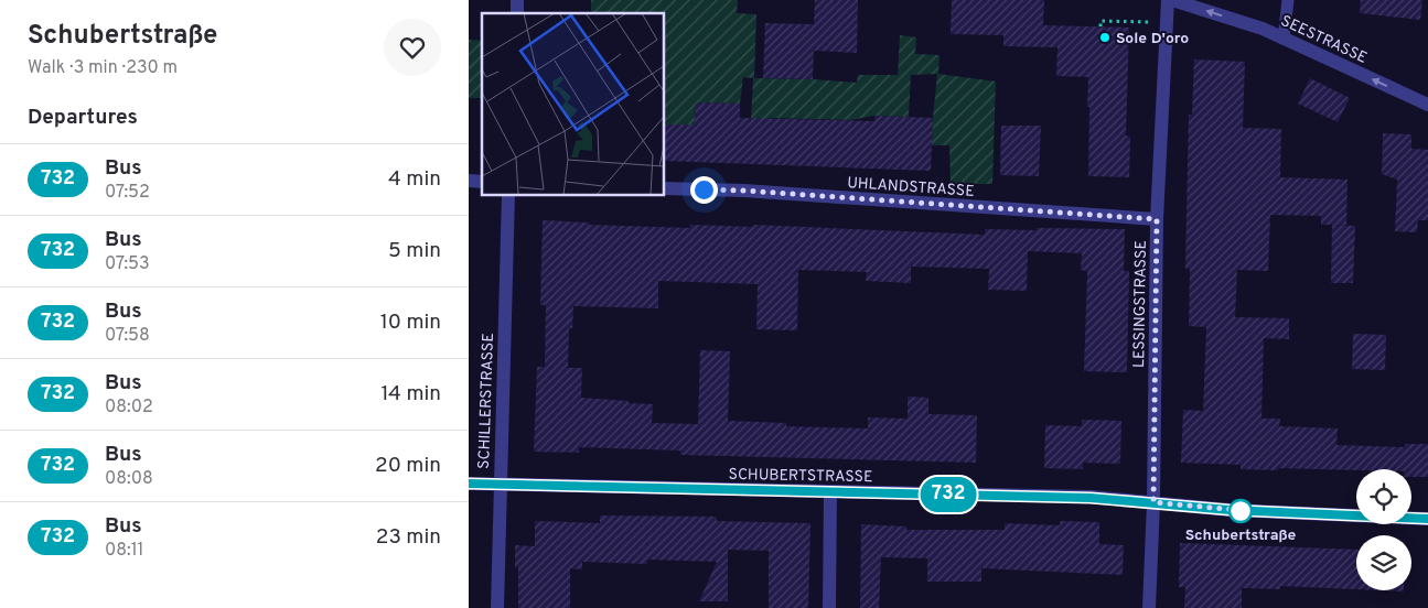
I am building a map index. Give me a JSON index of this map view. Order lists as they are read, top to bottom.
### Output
{
  "streets": {
    "street": [
      "SEESTRASSE",
      "UHLANDSTRASSE",
      "LESSINGSTRASSE",
      "SCHILLERSTRASSE",
      "SCHUBERTSTRASSE"
    ]
  },
  "crossings": [
    ["UHLANDSTRASSE", "LESSINGSTRASSE"],
    ["LESSINGSTRASSE", "SCHUBERTSTRASSE"],
    ["SCHILLERSTRASSE", "SCHUBERTSTRASSE"]
  ],
  "one_way": ["SEESTRASSE"],
  "places": ["Sole D'oro", "Schubertstraße"],
  "lines": ["bus line 732"],
  "page": {
    "heading": [
      ["Schubertstraße", "Walk · 3 min · 230 m"],
      "Departures"
    ],
    "on_map": "732",
    "list": [
      {
        "mark": "732",
        "name": "Bus",
        "note": "07:52",
        "value": "4 min"
      },
      {
        "mark": "732",
        "name": "Bus",
        "note": "07:53",
        "value": "5 min"
      },
      {
        "mark": "732",
        "name": "Bus",
        "note": "07:58",
        "value": "10 min"
      },
      {
        "mark": "732",
        "name": "Bus",
        "note": "08:02",
        "value": "14 min"
      },
      {
        "mark": "732",
        "name": "Bus",
        "note": "08:08",
        "value": "20 min"
      },
      {
        "mark": "732",
        "name": "Bus",
        "note": "08:11",
        "value": "23 min"
      }
    ]
  }
}
